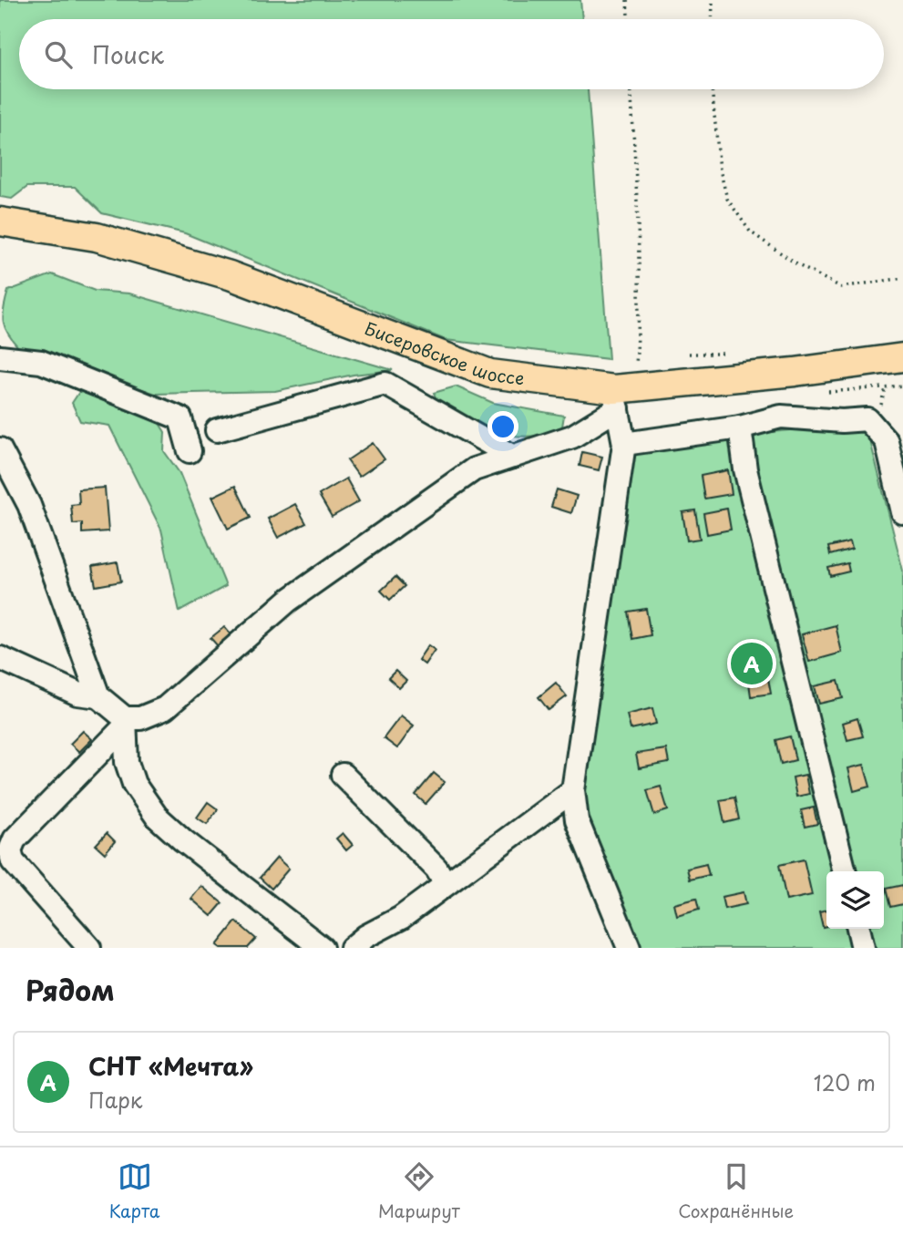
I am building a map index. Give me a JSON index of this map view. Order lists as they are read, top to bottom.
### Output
{
  "streets": {
    "main road": ["Бисеровское шоссе"]
  },
  "page": {
    "search": "Поиск",
    "pins": "A",
    "heading": "Рядом",
    "list": [
      {
        "mark": "A",
        "name": "СНТ «Мечта»",
        "note": "Парк",
        "value": "120 m"
      }
    ],
    "nav": ["Карта", "Маршрут", "Сохранённые"]
  }
}
